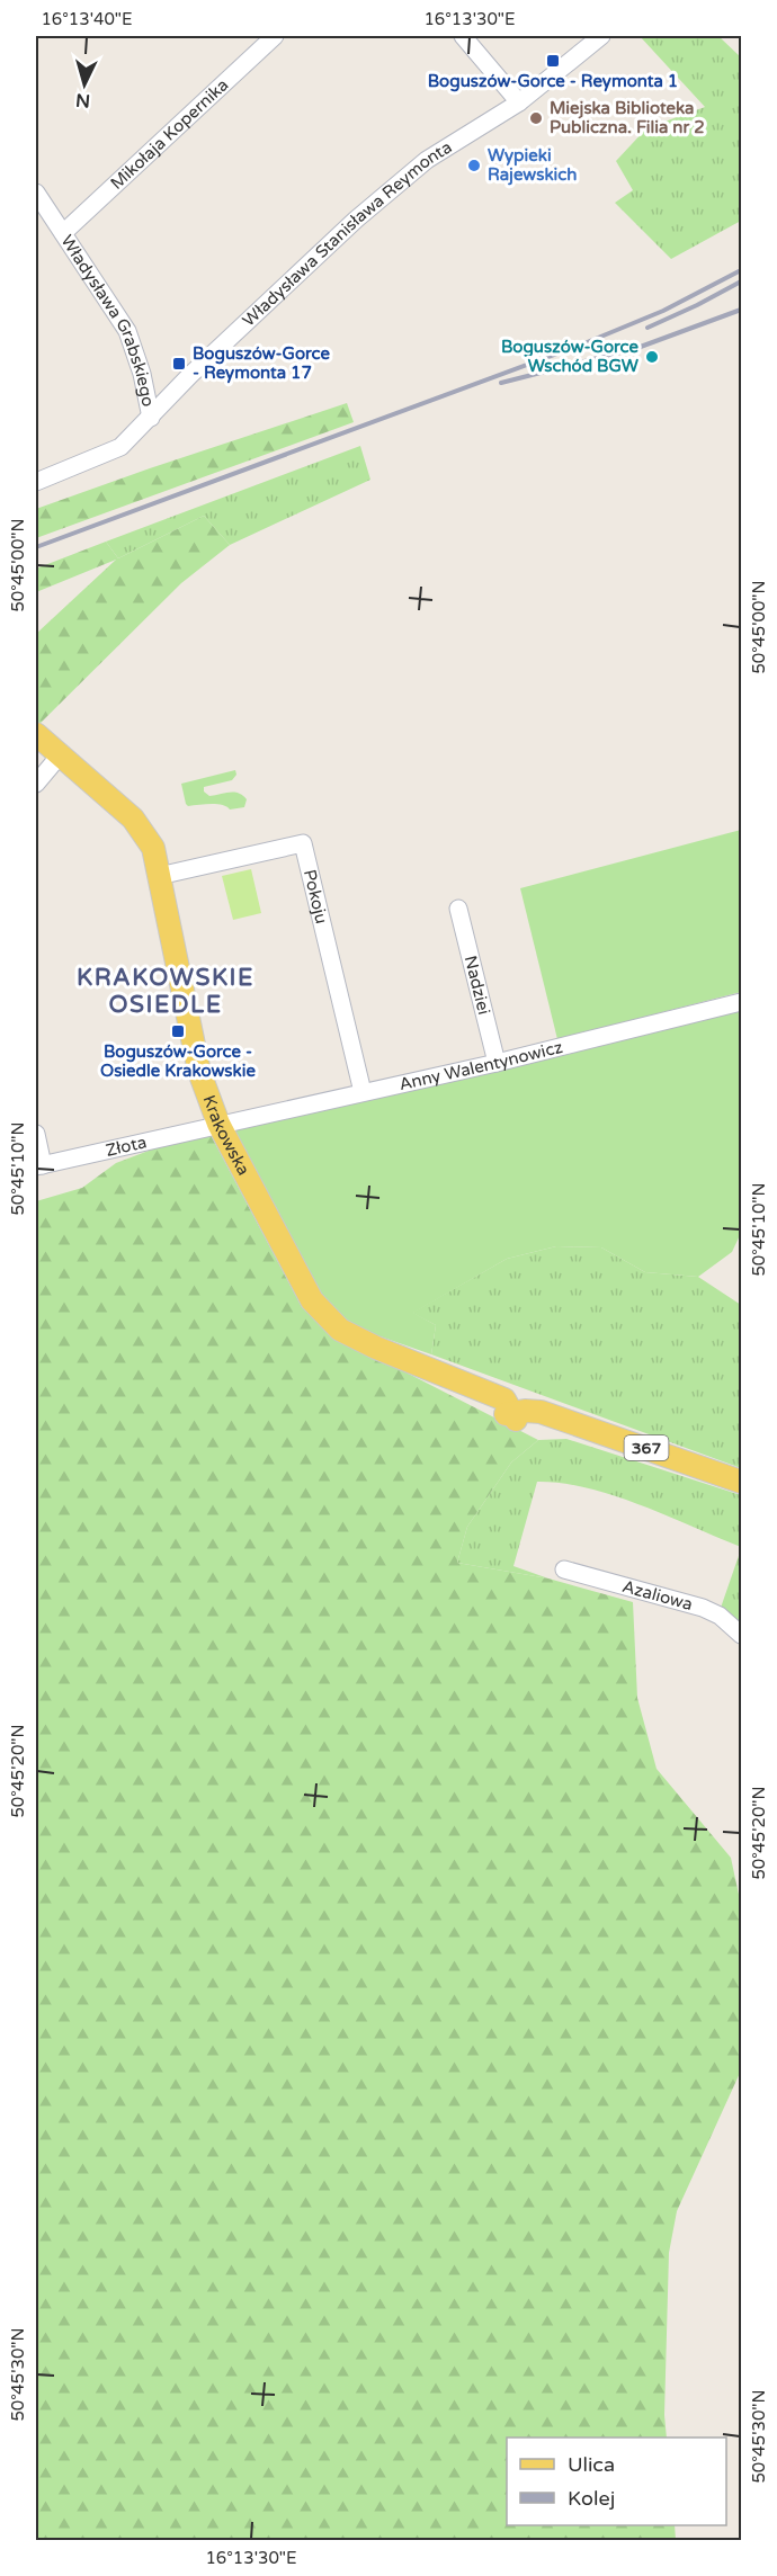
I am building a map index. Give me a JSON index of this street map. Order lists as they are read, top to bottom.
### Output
{
  "streets": {
    "main road": ["Krakowska", "367"],
    "street": [
      "Mikołaja Kopernika",
      "Władysława Stanisława Reymonta",
      "Władysława Grabskiego",
      "Pokoju",
      "Nadziei",
      "Anny Walentynowicz",
      "Złota",
      "Azaliowa"
    ]
  },
  "crossings": [
    ["Mikołaja Kopernika", "Władysława Grabskiego"],
    ["Władysława Stanisława Reymonta", "Władysława Grabskiego"],
    ["Pokoju", "Anny Walentynowicz"],
    ["Pokoju", "Krakowska"],
    ["Nadziei", "Anny Walentynowicz"],
    ["Anny Walentynowicz", "Krakowska"],
    ["Anny Walentynowicz", "Złota"],
    ["Krakowska", "Złota"]
  ],
  "districts": ["KRAKOWSKIE OSIEDLE"],
  "places": {
    "transit": ["Boguszów-Gorce - Reymonta 1", "Boguszów-Gorce - Reymonta 17", "Boguszów-Gorce - Osiedle Krakowskie"],
    "other": ["Miejska Biblioteka Publiczna. Filia nr 2", "Wypieki Rajewskich", "Boguszów-Gorce Wschód BGW"]
  },
  "legend": ["Ulica", "Kolej"],
  "north": "bottom",
  "coordinates": [
    "16°13'40\"E",
    "16°13'30\"E",
    "50°45'00\"N",
    "50°45'10\"N",
    "50°45'20\"N",
    "50°45'30\"N"
  ]
}
